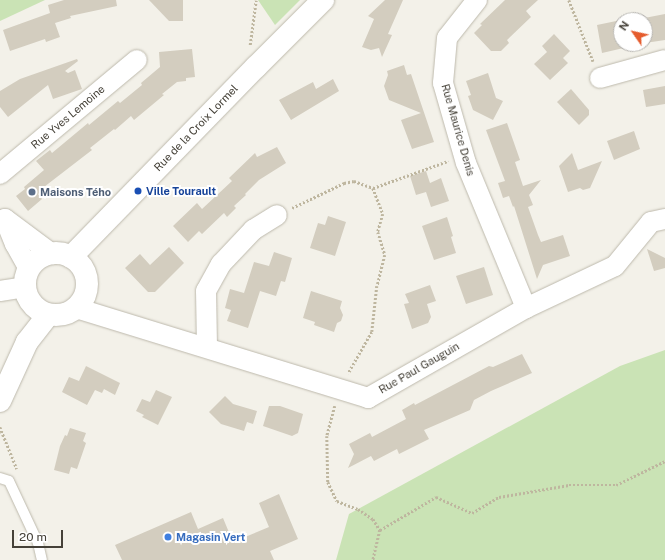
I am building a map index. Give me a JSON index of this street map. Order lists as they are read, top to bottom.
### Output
{
  "streets": {
    "street": [
      "Rue Yves Lemoine",
      "Rue de la Croix Lormel",
      "Rue Maurice Denis",
      "Rue Paul Gauguin"
    ]
  },
  "crossings": [
    ["Rue de la Croix Lormel", "Rue Paul Gauguin"],
    ["Rue Maurice Denis", "Rue Paul Gauguin"]
  ],
  "places": ["Ville Tourault", "Maisons Tého", "Magasin Vert"],
  "scale_bar": "20 m",
  "north": "top left"
}
